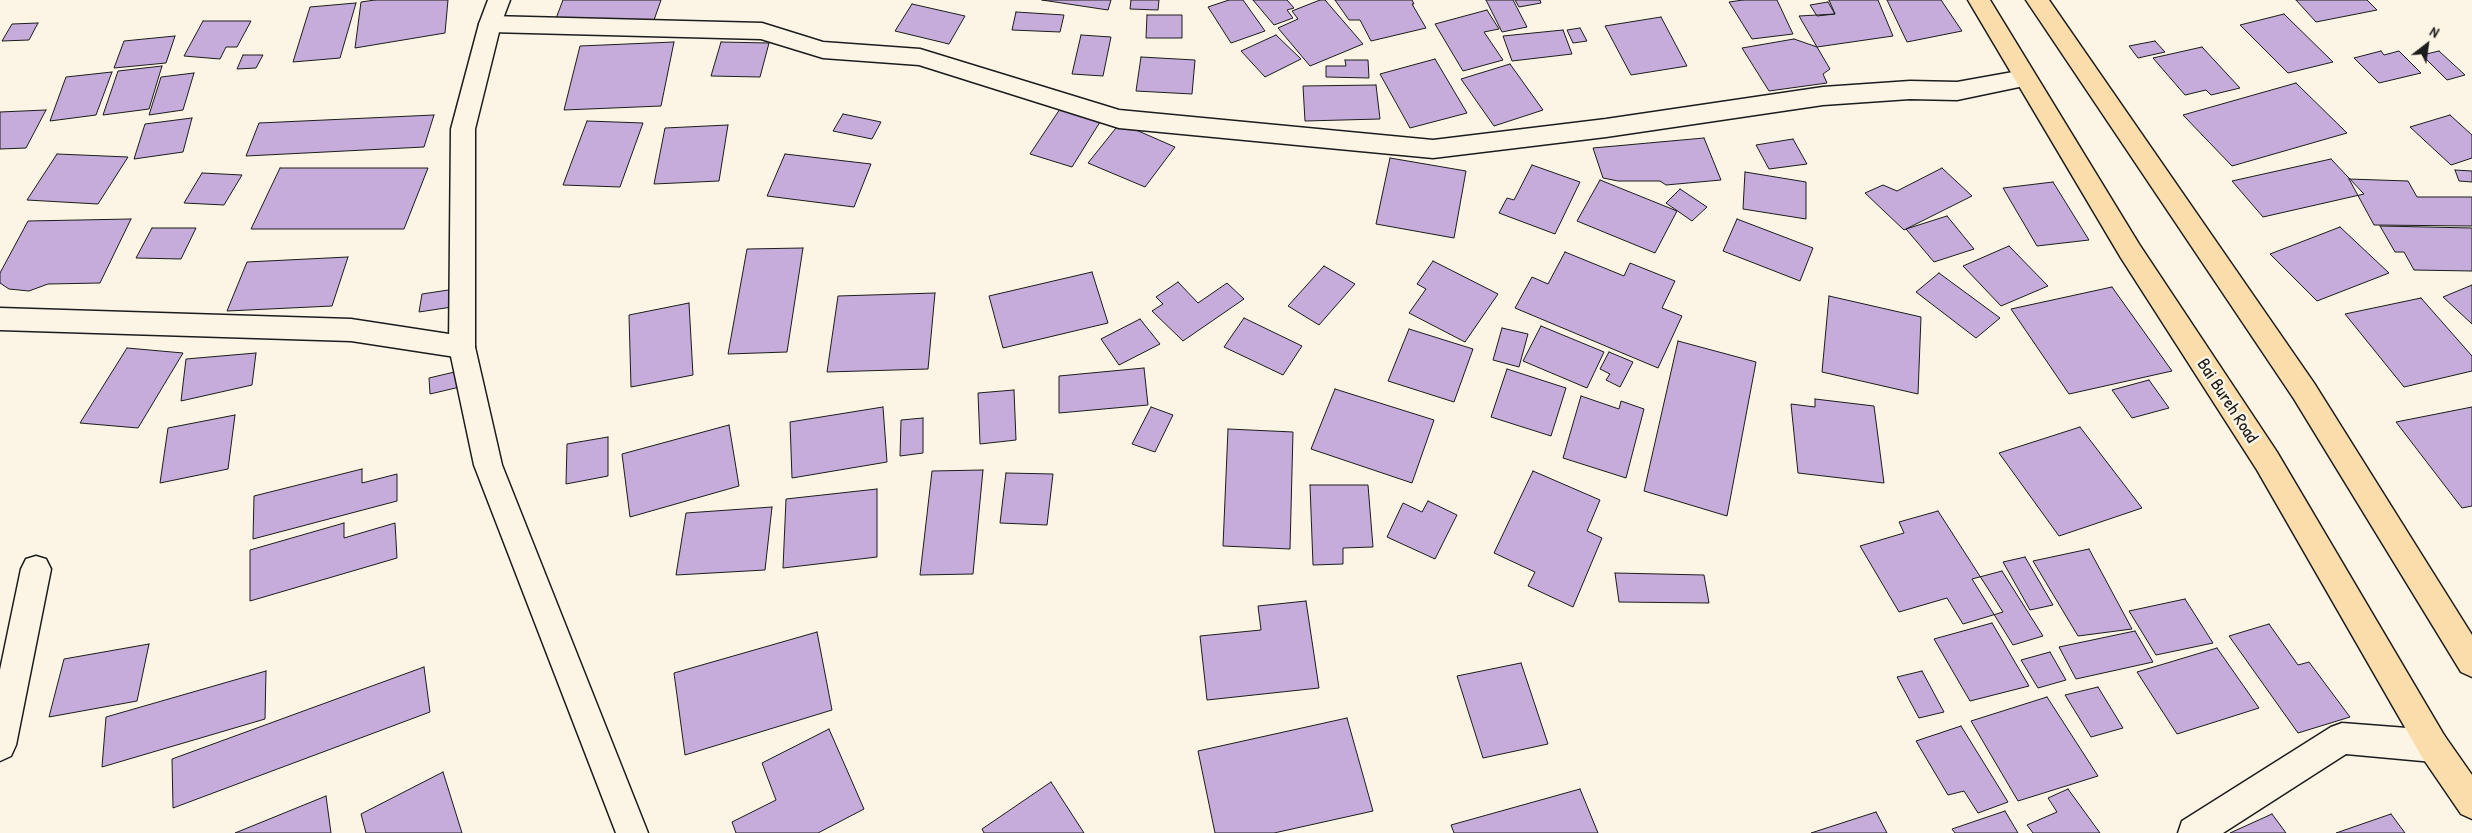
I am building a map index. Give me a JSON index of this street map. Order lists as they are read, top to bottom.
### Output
{
  "streets": {
    "highway": ["Bai Bureh Road"]
  },
  "north": "top right"
}
